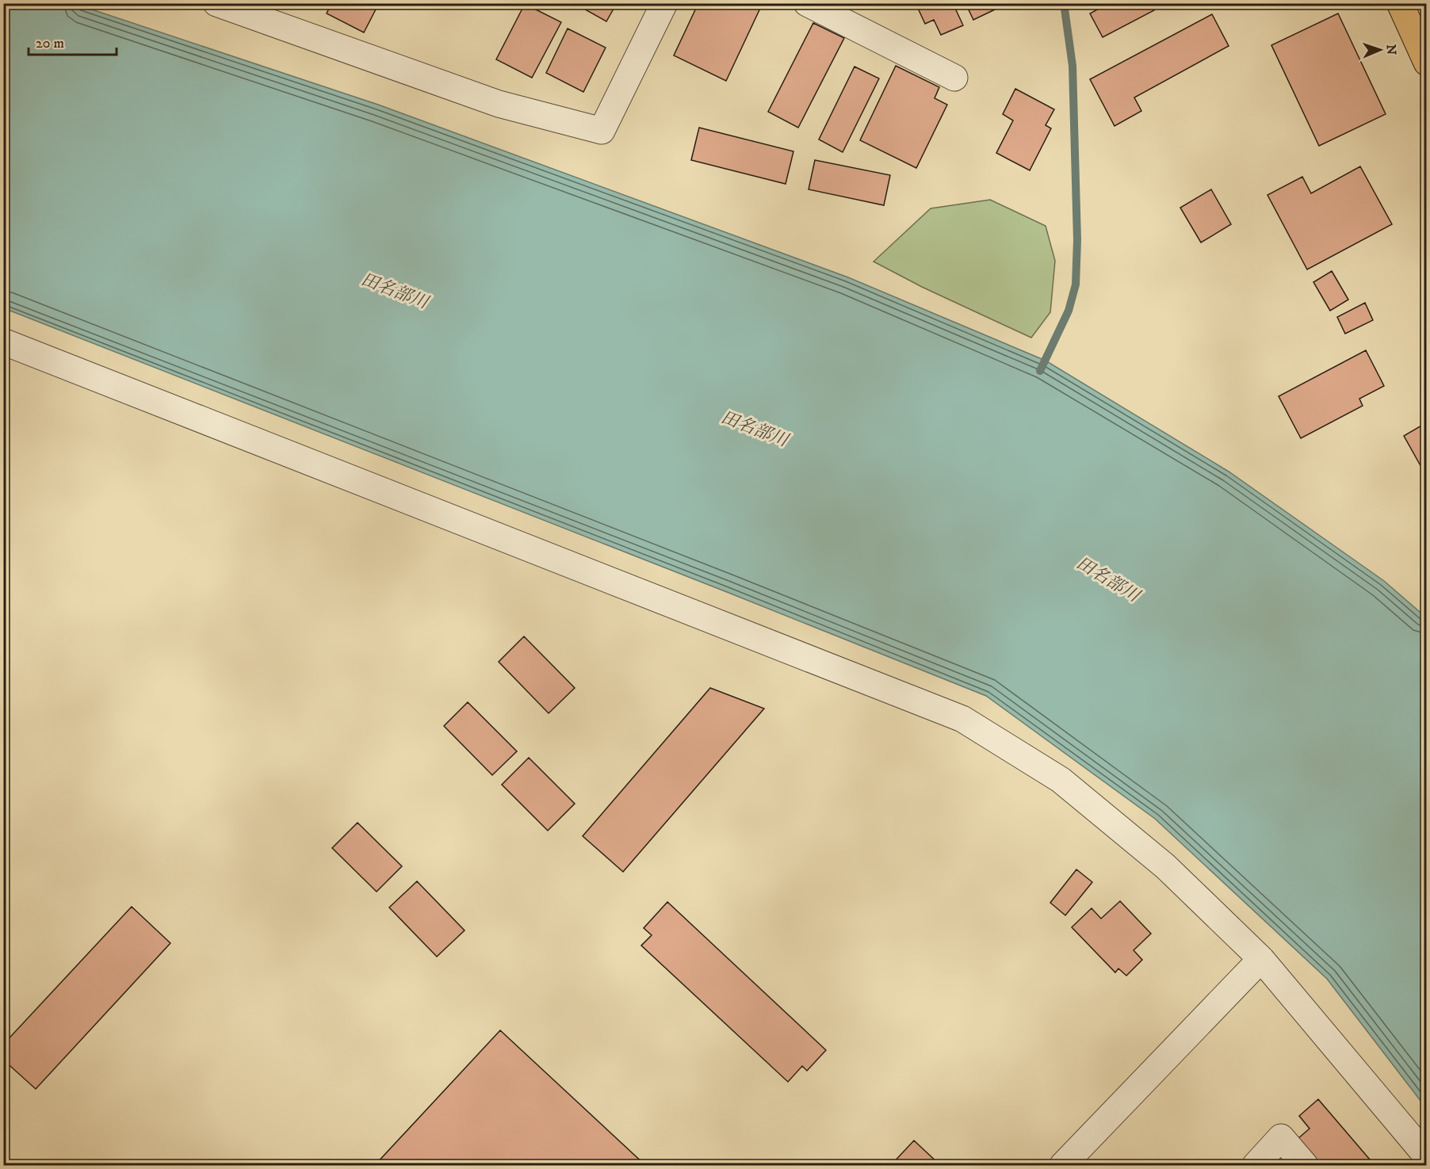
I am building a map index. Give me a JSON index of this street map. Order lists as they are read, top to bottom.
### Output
{
  "water": ["田名部川"],
  "scale_bar": "20 m",
  "north": "right"
}
